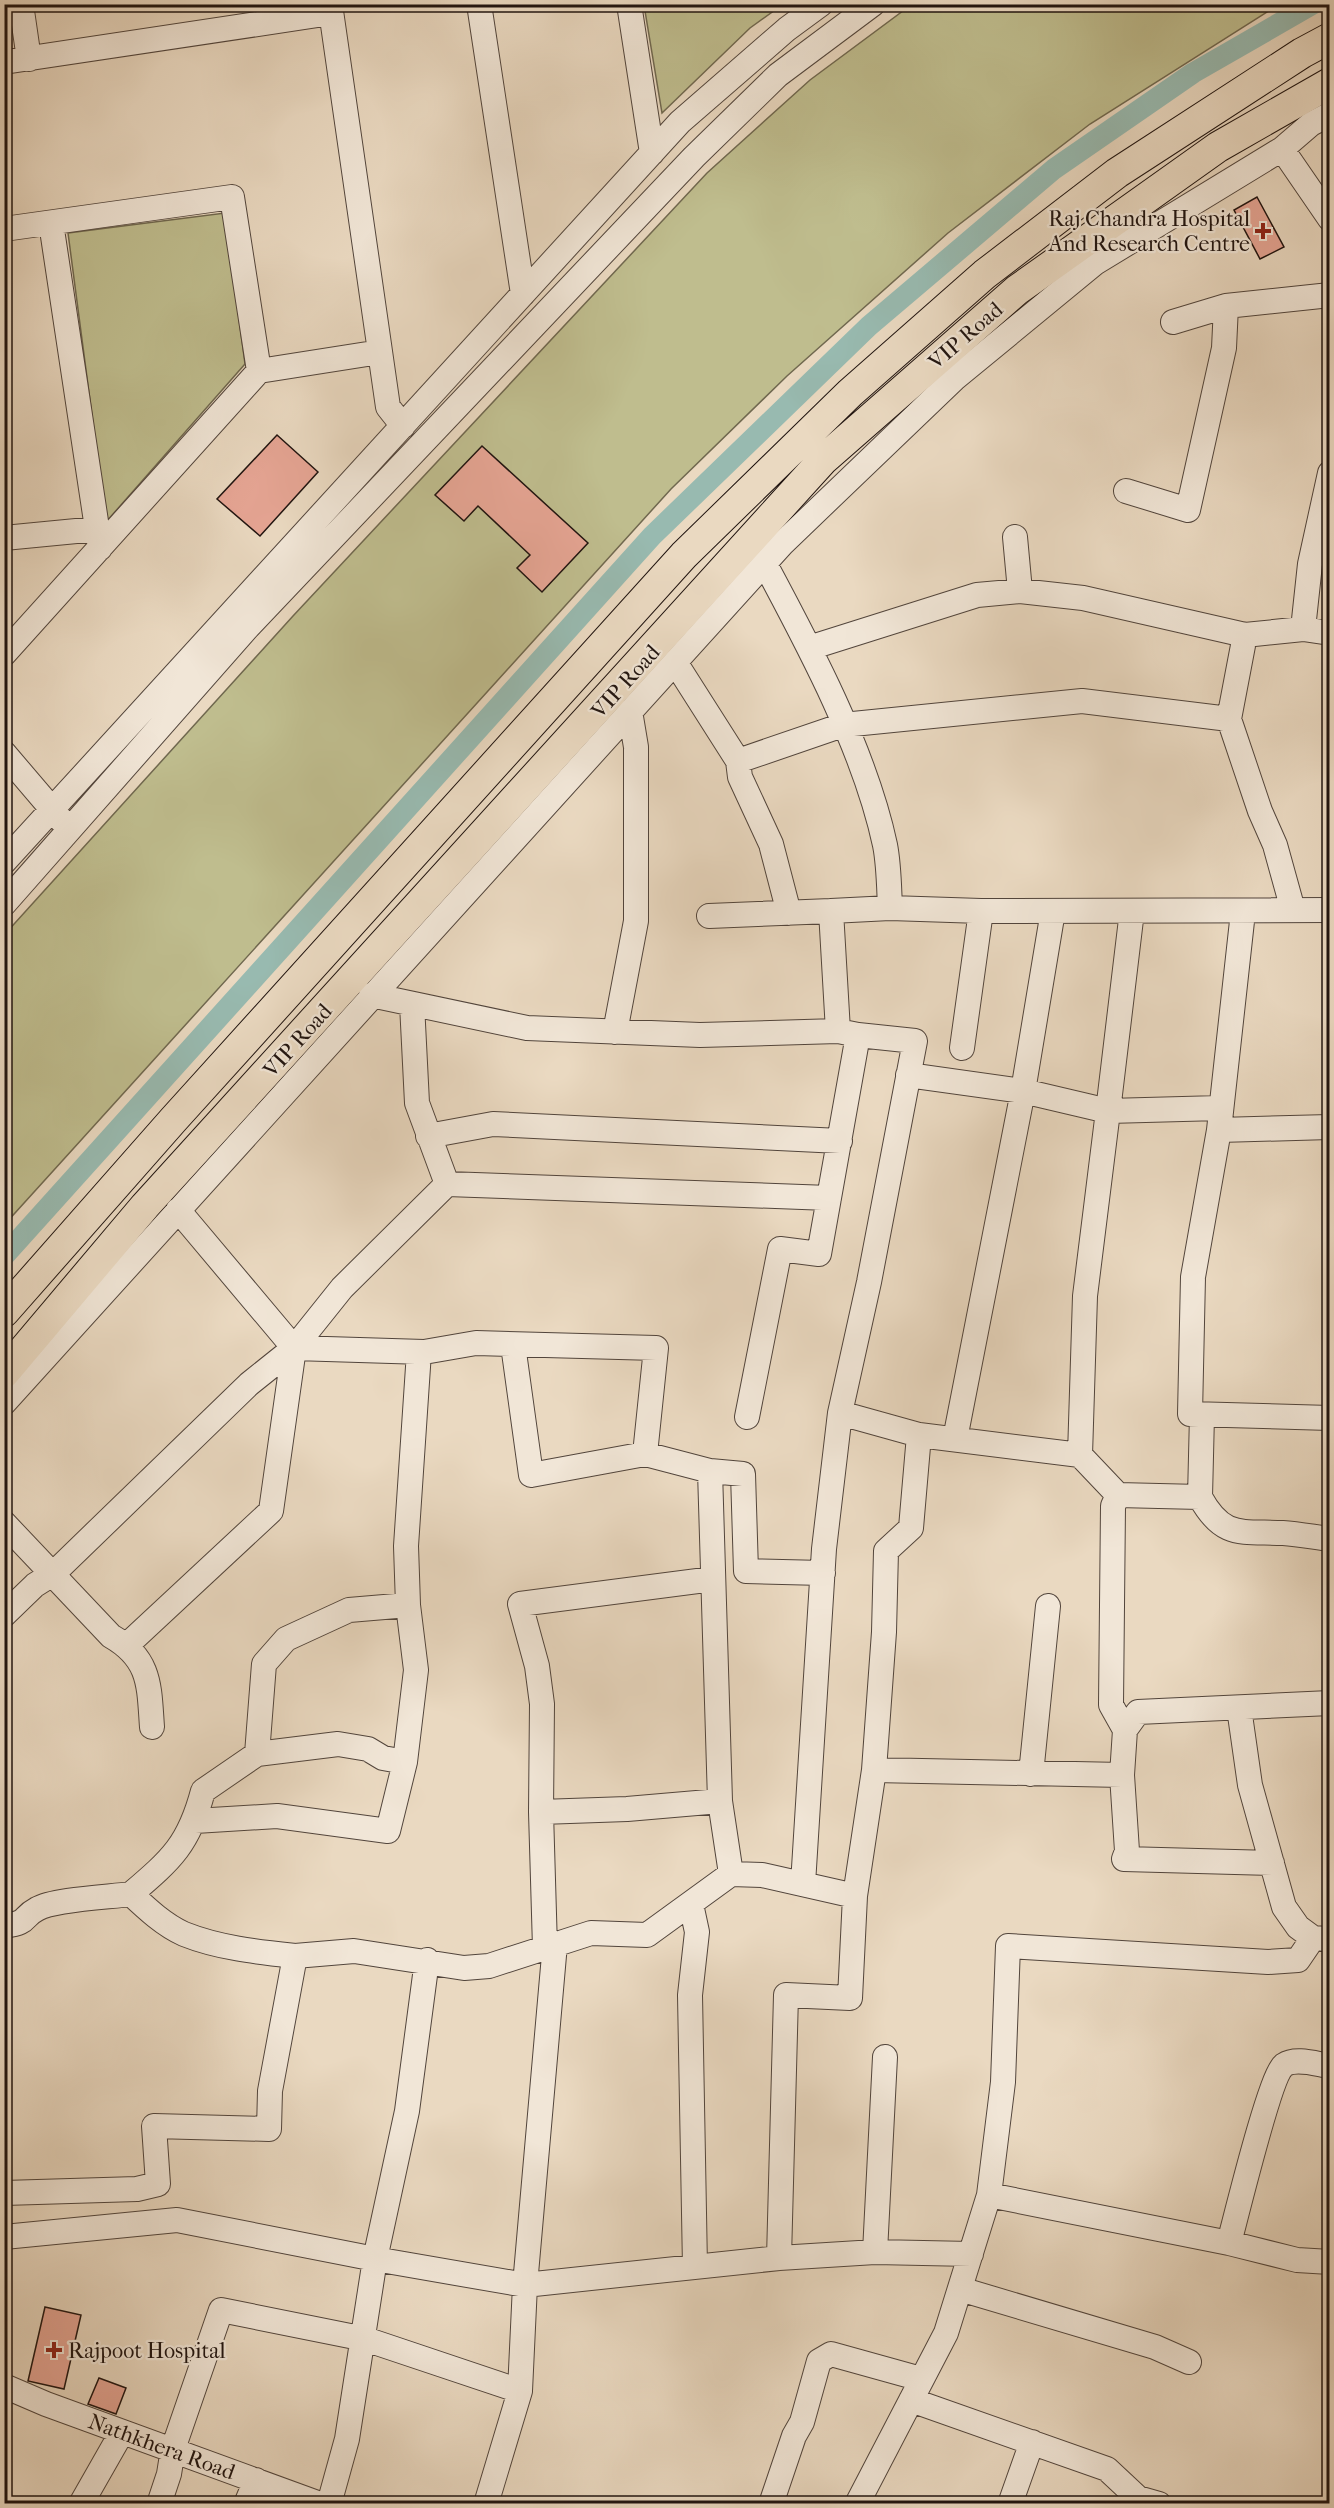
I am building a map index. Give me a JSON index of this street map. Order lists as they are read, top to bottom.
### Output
{
  "streets": {
    "main road": ["VIP Road"],
    "street": ["Nathkhera Road"]
  },
  "places": {
    "health": ["Raj Chandra Hospital And Research Centre", "Rajpoot Hospital"]
  }
}
